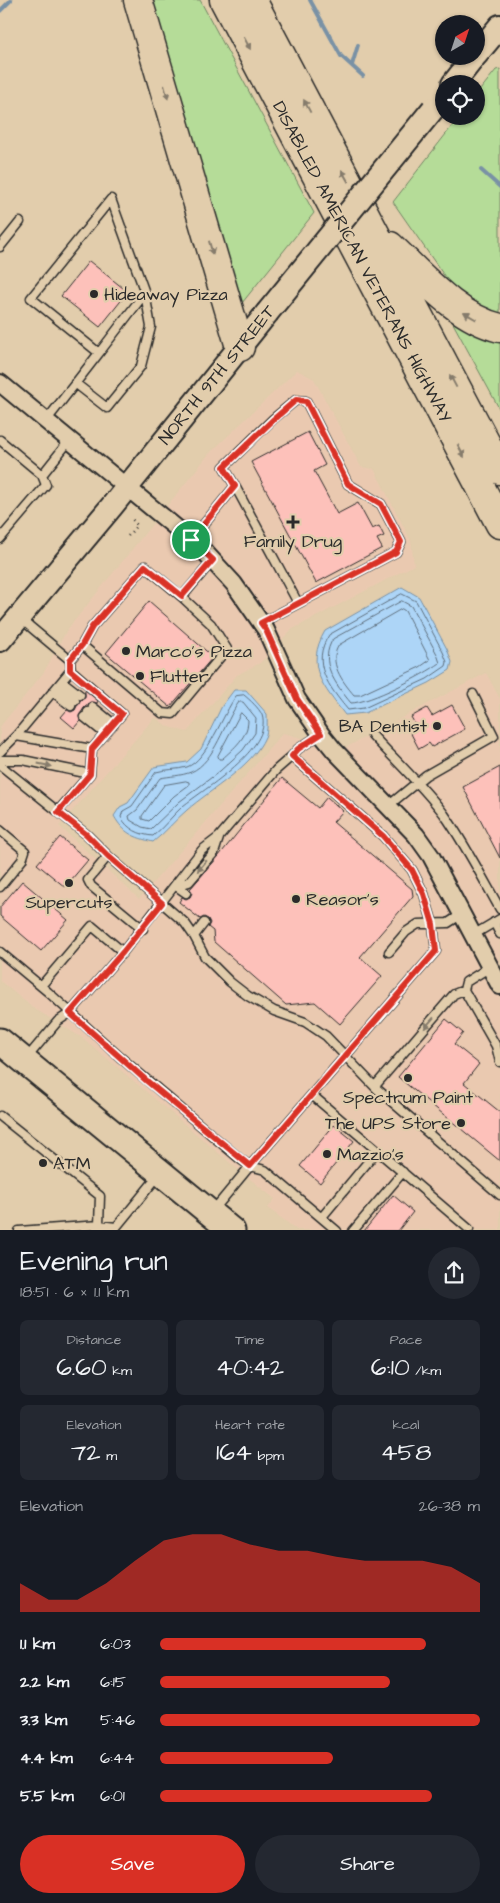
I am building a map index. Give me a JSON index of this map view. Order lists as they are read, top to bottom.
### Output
{
  "streets": {
    "highway": ["DISABLED AMERICAN VETERANS HIGHWAY"],
    "main road": ["NORTH 9TH STREET"]
  },
  "places": {
    "other": [
      "Hideaway Pizza",
      "Marco's Pizza",
      "Flutter",
      "BA Dentist",
      "Supercuts",
      "Reasor's",
      "Spectrum Paint",
      "The UPS Store",
      "Mazzio's",
      "ATM"
    ],
    "health": ["Family Drug"]
  },
  "north": "top right",
  "page": {
    "heading": ["Evening run", "18:51 · 6 × 1.1 km"],
    "stats": [
      ["Distance", "6.60 km"],
      ["Time", "40:42"],
      ["Pace", "6:10 /km"],
      ["Elevation", "72 m"],
      ["Heart rate", "164 bpm"],
      ["kcal", "458"]
    ],
    "chart": ["Elevation", "26–38 m"],
    "list": [
      {
        "name": "1.1 km",
        "note": "6:03"
      },
      {
        "name": "2.2 km",
        "note": "6:15"
      },
      {
        "name": "3.3 km",
        "note": "5:46"
      },
      {
        "name": "4.4 km",
        "note": "6:44"
      },
      {
        "name": "5.5 km",
        "note": "6:01"
      }
    ],
    "buttons": ["Save", "Share"]
  }
}
